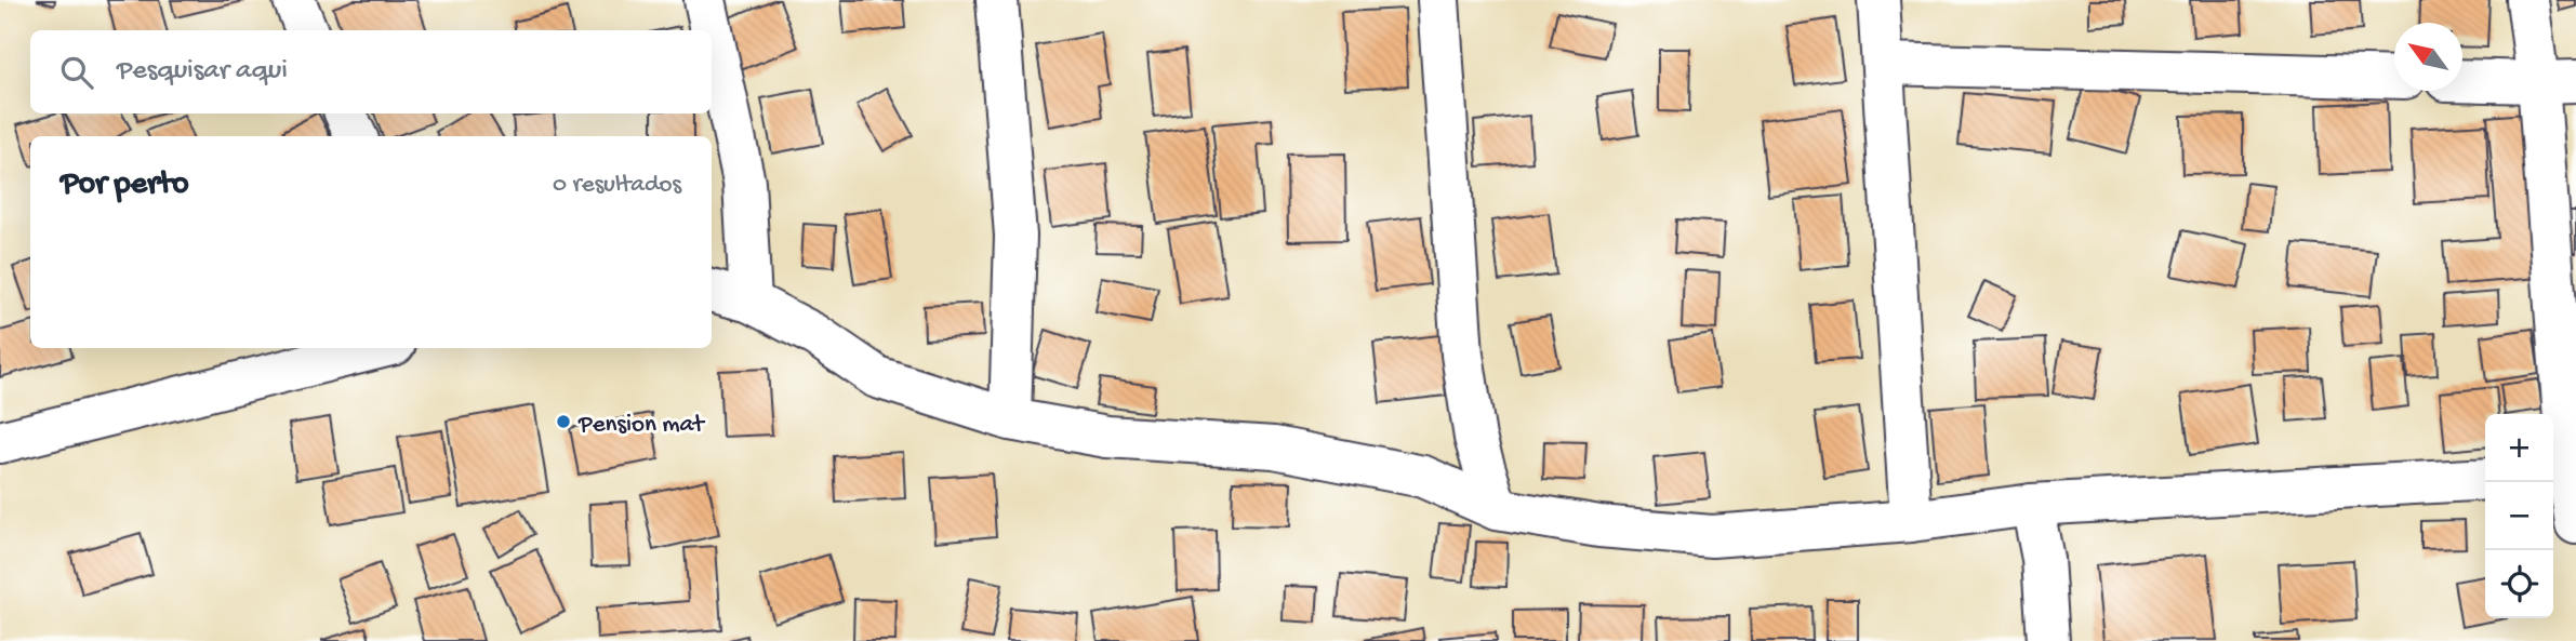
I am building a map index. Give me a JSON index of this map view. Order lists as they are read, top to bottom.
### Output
{
  "places": ["Pension mat"],
  "north": "top left",
  "page": {
    "search": "Pesquisar aqui",
    "heading": ["Por perto", "0 resultados"],
    "map_buttons": ["+", "−"]
  }
}
